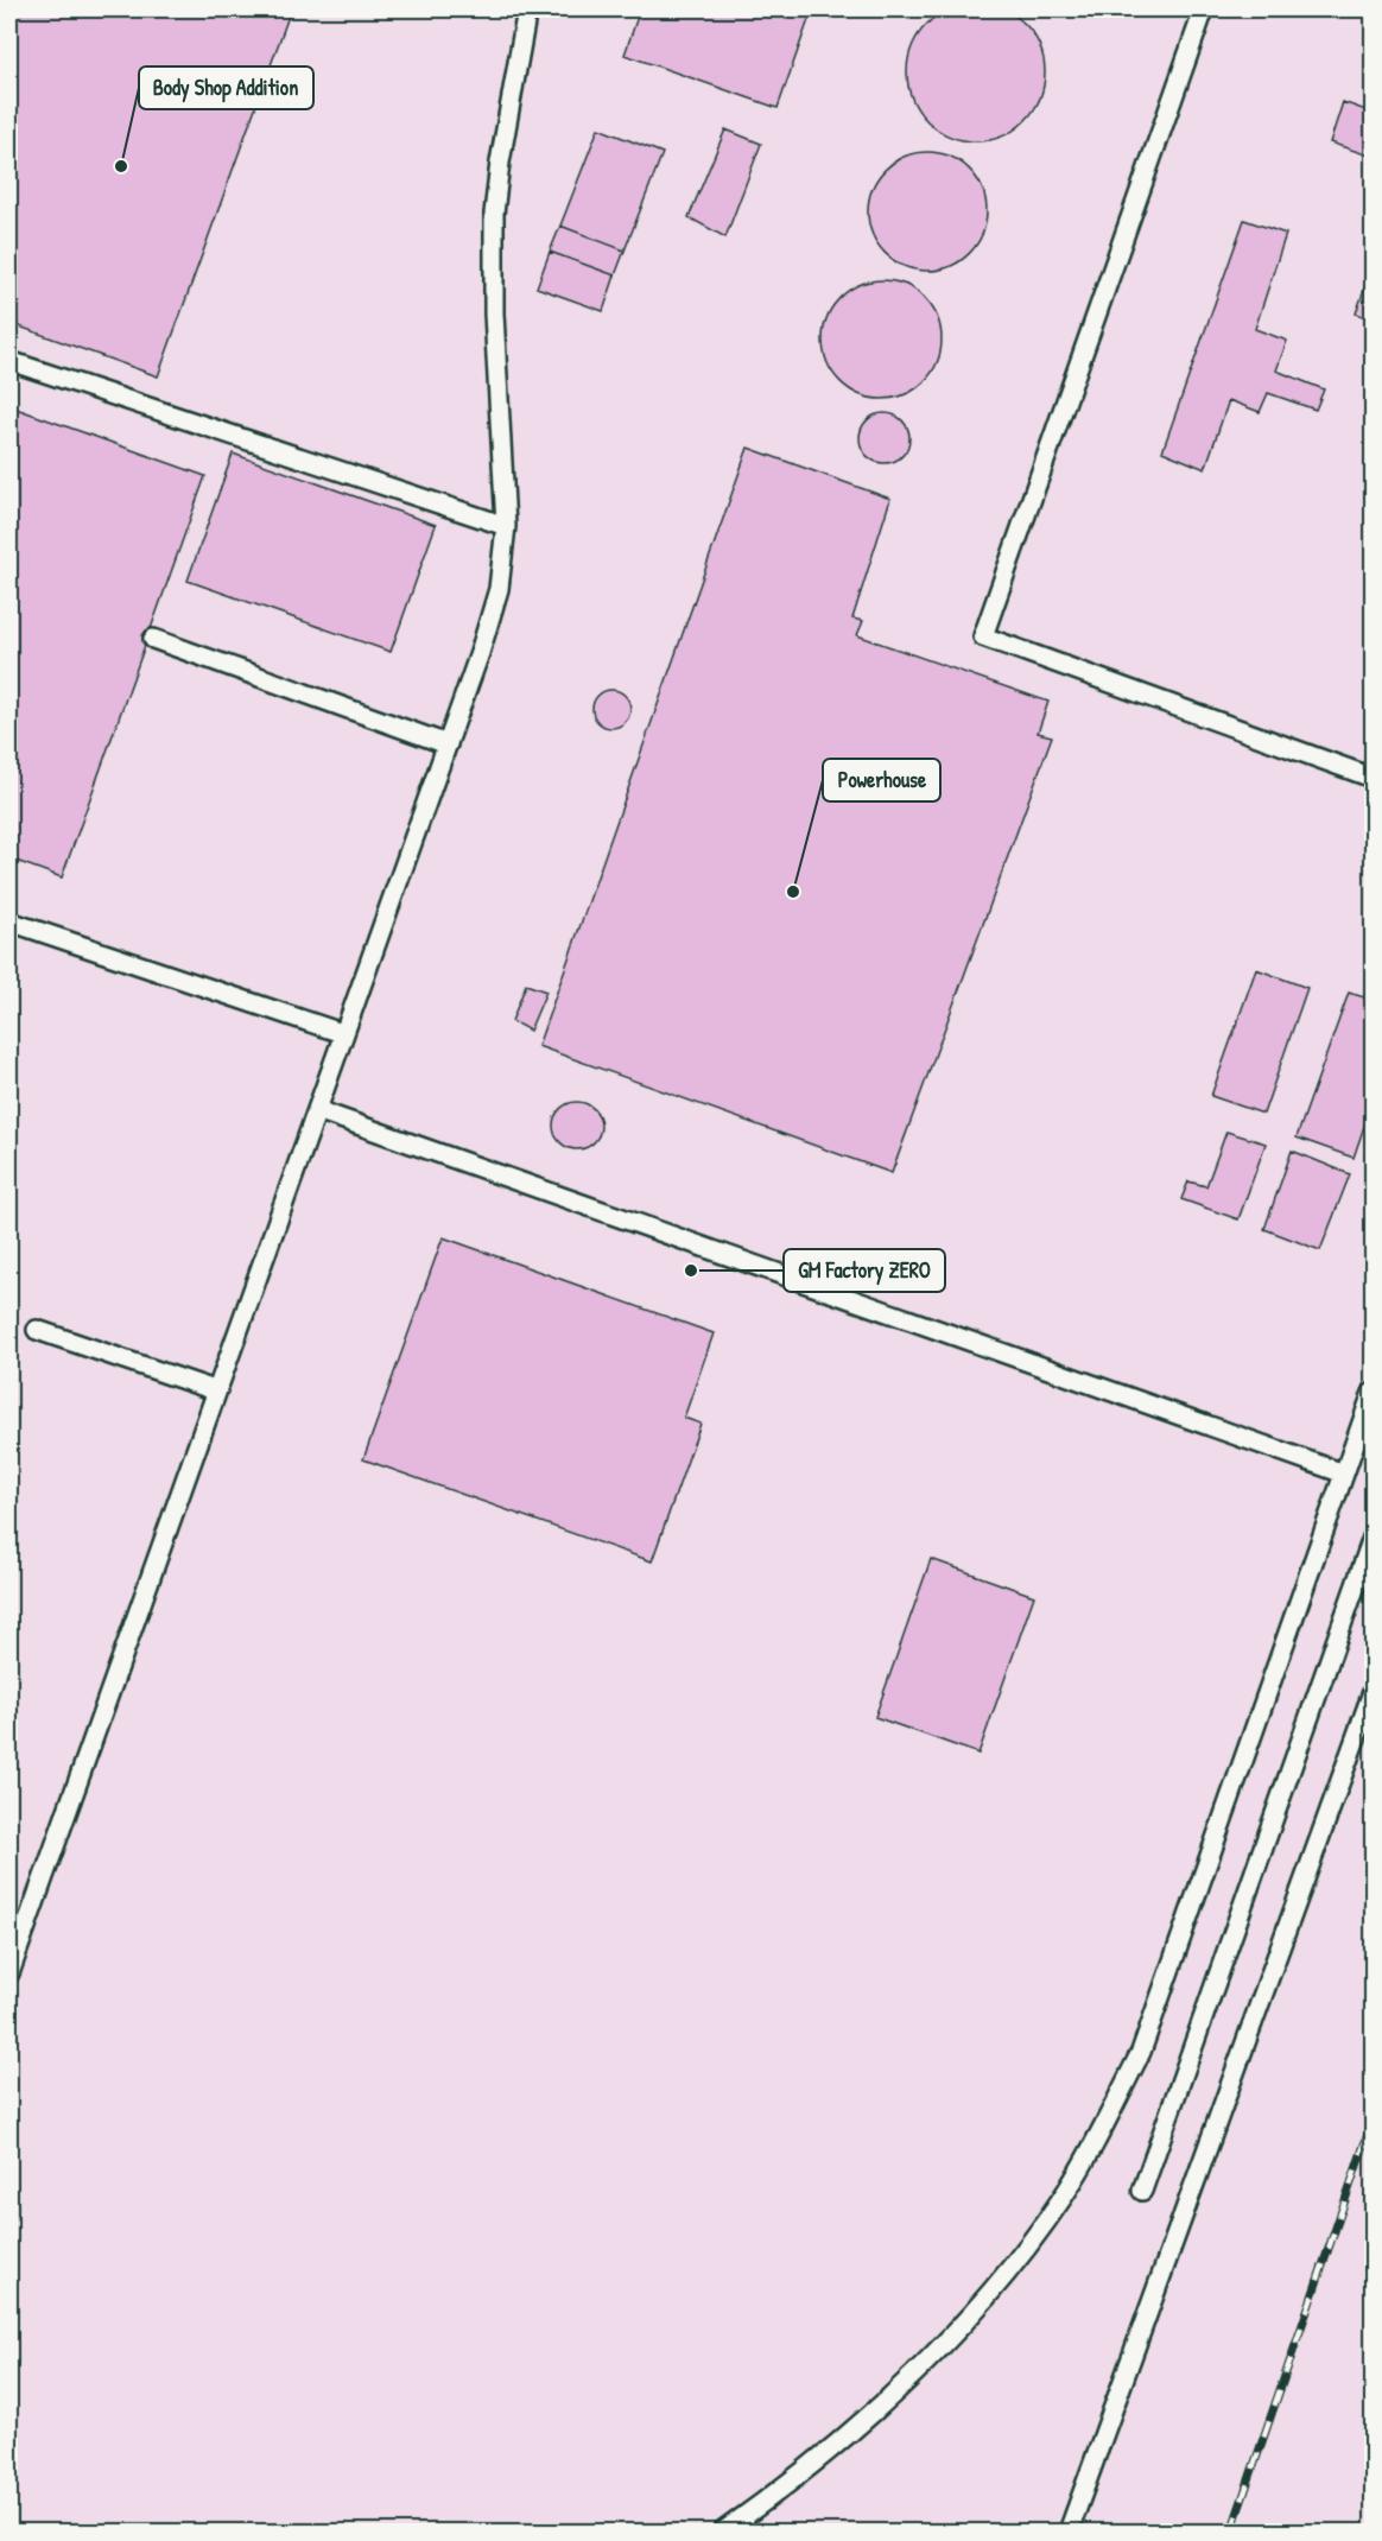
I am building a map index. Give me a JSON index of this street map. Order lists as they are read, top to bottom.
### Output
{
  "places": ["Body Shop Addition", "Powerhouse", "GM Factory ZERO"]
}
